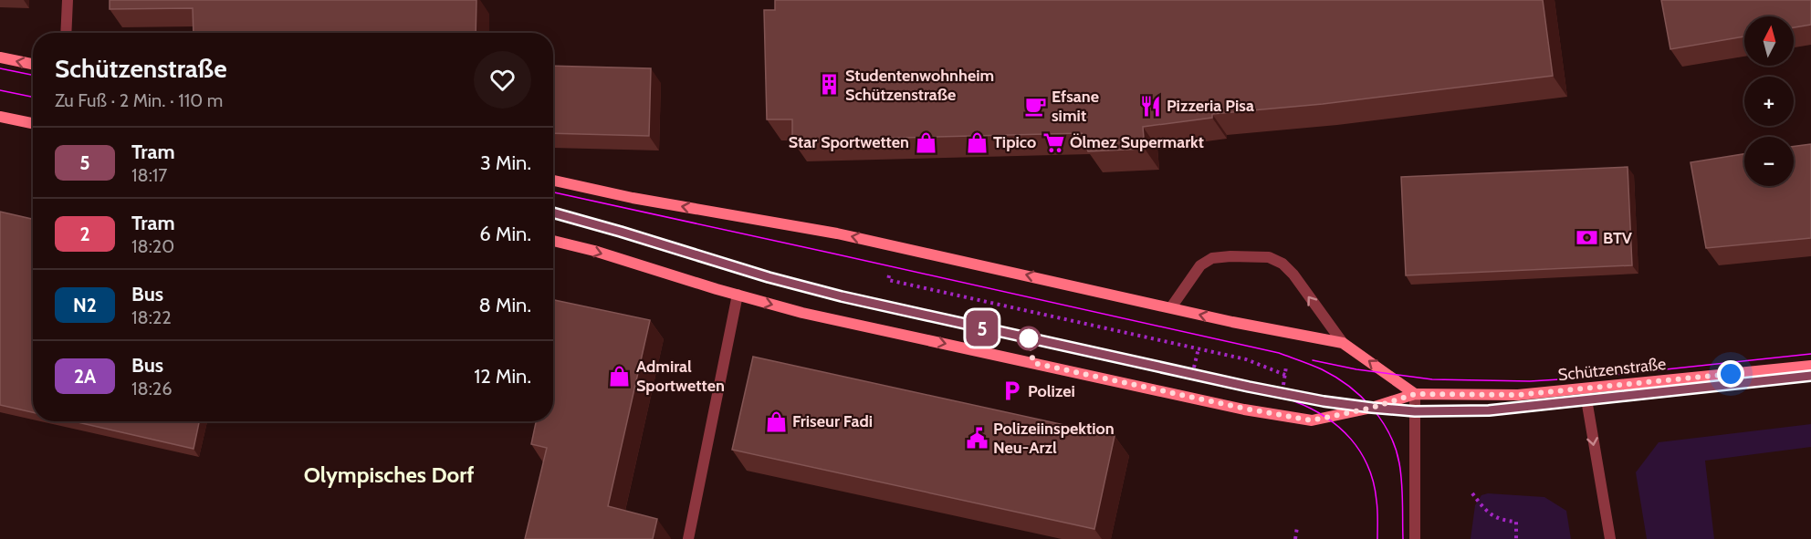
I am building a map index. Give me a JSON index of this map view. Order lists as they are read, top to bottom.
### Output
{
  "streets": {
    "street": ["Schützenstraße"]
  },
  "districts": ["Olympisches Dorf"],
  "places": {
    "building": ["Studentenwohnheim Schützenstraße"],
    "cafe": ["Efsane simit"],
    "restaurant": ["Pizzeria Pisa"],
    "shop": [
      "Star Sportwetten",
      "Tipico",
      "Admiral Sportwetten",
      "Friseur Fadi"
    ],
    "supermarket": ["Ölmez Supermarkt"],
    "bank": ["BTV"],
    "parking": ["Polizei"],
    "public building": ["Polizeiinspektion Neu-Arzl"]
  },
  "lines": ["tram line 5"],
  "north": "top",
  "page": {
    "on_map": "5",
    "map_buttons": ["+", "−"],
    "heading": ["Schützenstraße", "Zu Fuß · 2 Min. · 110 m"],
    "list": [
      {
        "mark": "5",
        "name": "Tram",
        "note": "18:17",
        "value": "3 Min."
      },
      {
        "mark": "2",
        "name": "Tram",
        "note": "18:20",
        "value": "6 Min."
      },
      {
        "mark": "N2",
        "name": "Bus",
        "note": "18:22",
        "value": "8 Min."
      },
      {
        "mark": "2A",
        "name": "Bus",
        "note": "18:26",
        "value": "12 Min."
      }
    ]
  }
}
